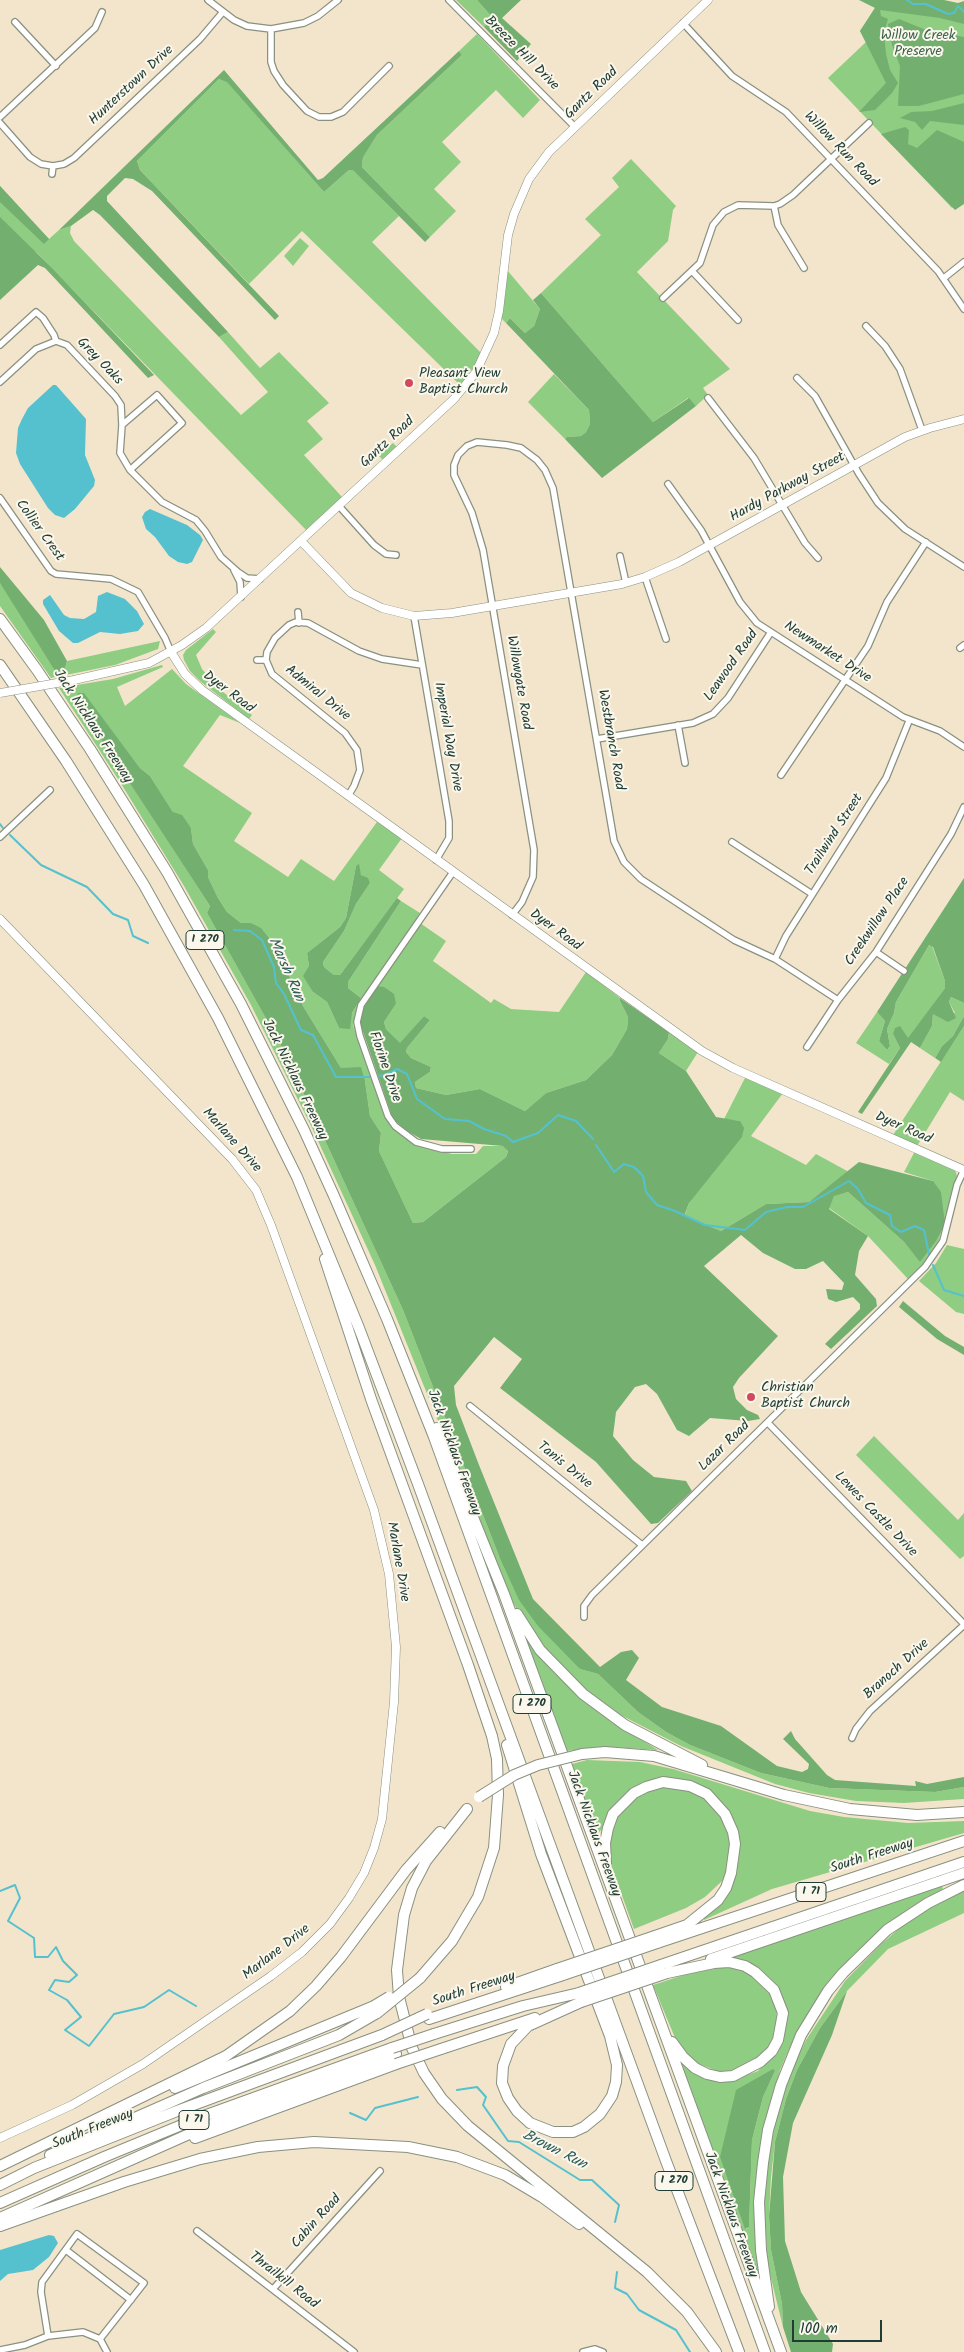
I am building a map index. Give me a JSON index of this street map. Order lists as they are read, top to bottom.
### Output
{
  "streets": {
    "highway": [
      "Jack Nicklaus Freeway",
      "I 270",
      "South Freeway",
      "I 71"
    ],
    "street": [
      "Breeze Hill Drive",
      "Hunterstown Drive",
      "Gantz Road",
      "Willow Run Road",
      "Grey Oaks",
      "Hardy Parkway Street",
      "Collier Crest",
      "Newmarket Drive",
      "Leawood Road",
      "Willowgate Road",
      "Dyer Road",
      "Admiral Drive",
      "Imperial Way Drive",
      "Westbranch Road",
      "Trailwind Street",
      "Creekwillow Place",
      "Florine Drive",
      "Marlane Drive",
      "Lazar Road",
      "Tanis Drive",
      "Lewes Castle Drive",
      "Branoch Drive",
      "Cabin Road",
      "Thrailkill Road"
    ]
  },
  "crossings": [
    ["Breeze Hill Drive", "Gantz Road"],
    ["Gantz Road", "Willow Run Road"],
    ["Gantz Road", "Grey Oaks"],
    ["Gantz Road", "Hardy Parkway Street"],
    ["Gantz Road", "Collier Crest"],
    ["Gantz Road", "Dyer Road"],
    ["Hardy Parkway Street", "Newmarket Drive"],
    ["Hardy Parkway Street", "Willowgate Road"],
    ["Hardy Parkway Street", "Imperial Way Drive"],
    ["Hardy Parkway Street", "Westbranch Road"],
    ["Collier Crest", "Dyer Road"],
    ["Newmarket Drive", "Leawood Road"],
    ["Newmarket Drive", "Trailwind Street"],
    ["Leawood Road", "Westbranch Road"],
    ["Willowgate Road", "Dyer Road"],
    ["Willowgate Road", "Westbranch Road"],
    ["Dyer Road", "Admiral Drive"],
    ["Dyer Road", "Imperial Way Drive"],
    ["Dyer Road", "Florine Drive"],
    ["Dyer Road", "Lazar Road"],
    ["Westbranch Road", "Trailwind Street"],
    ["Westbranch Road", "Creekwillow Place"],
    ["Lazar Road", "Tanis Drive"],
    ["Lazar Road", "Lewes Castle Drive"],
    ["Lewes Castle Drive", "Branoch Drive"],
    ["Cabin Road", "Thrailkill Road"]
  ],
  "water": ["Marsh Run", "Brown Run"],
  "parks": ["Willow Creek Preserve"],
  "places": ["Pleasant View Baptist Church", "Christian Baptist Church"],
  "scale_bar": "100 m"
}
